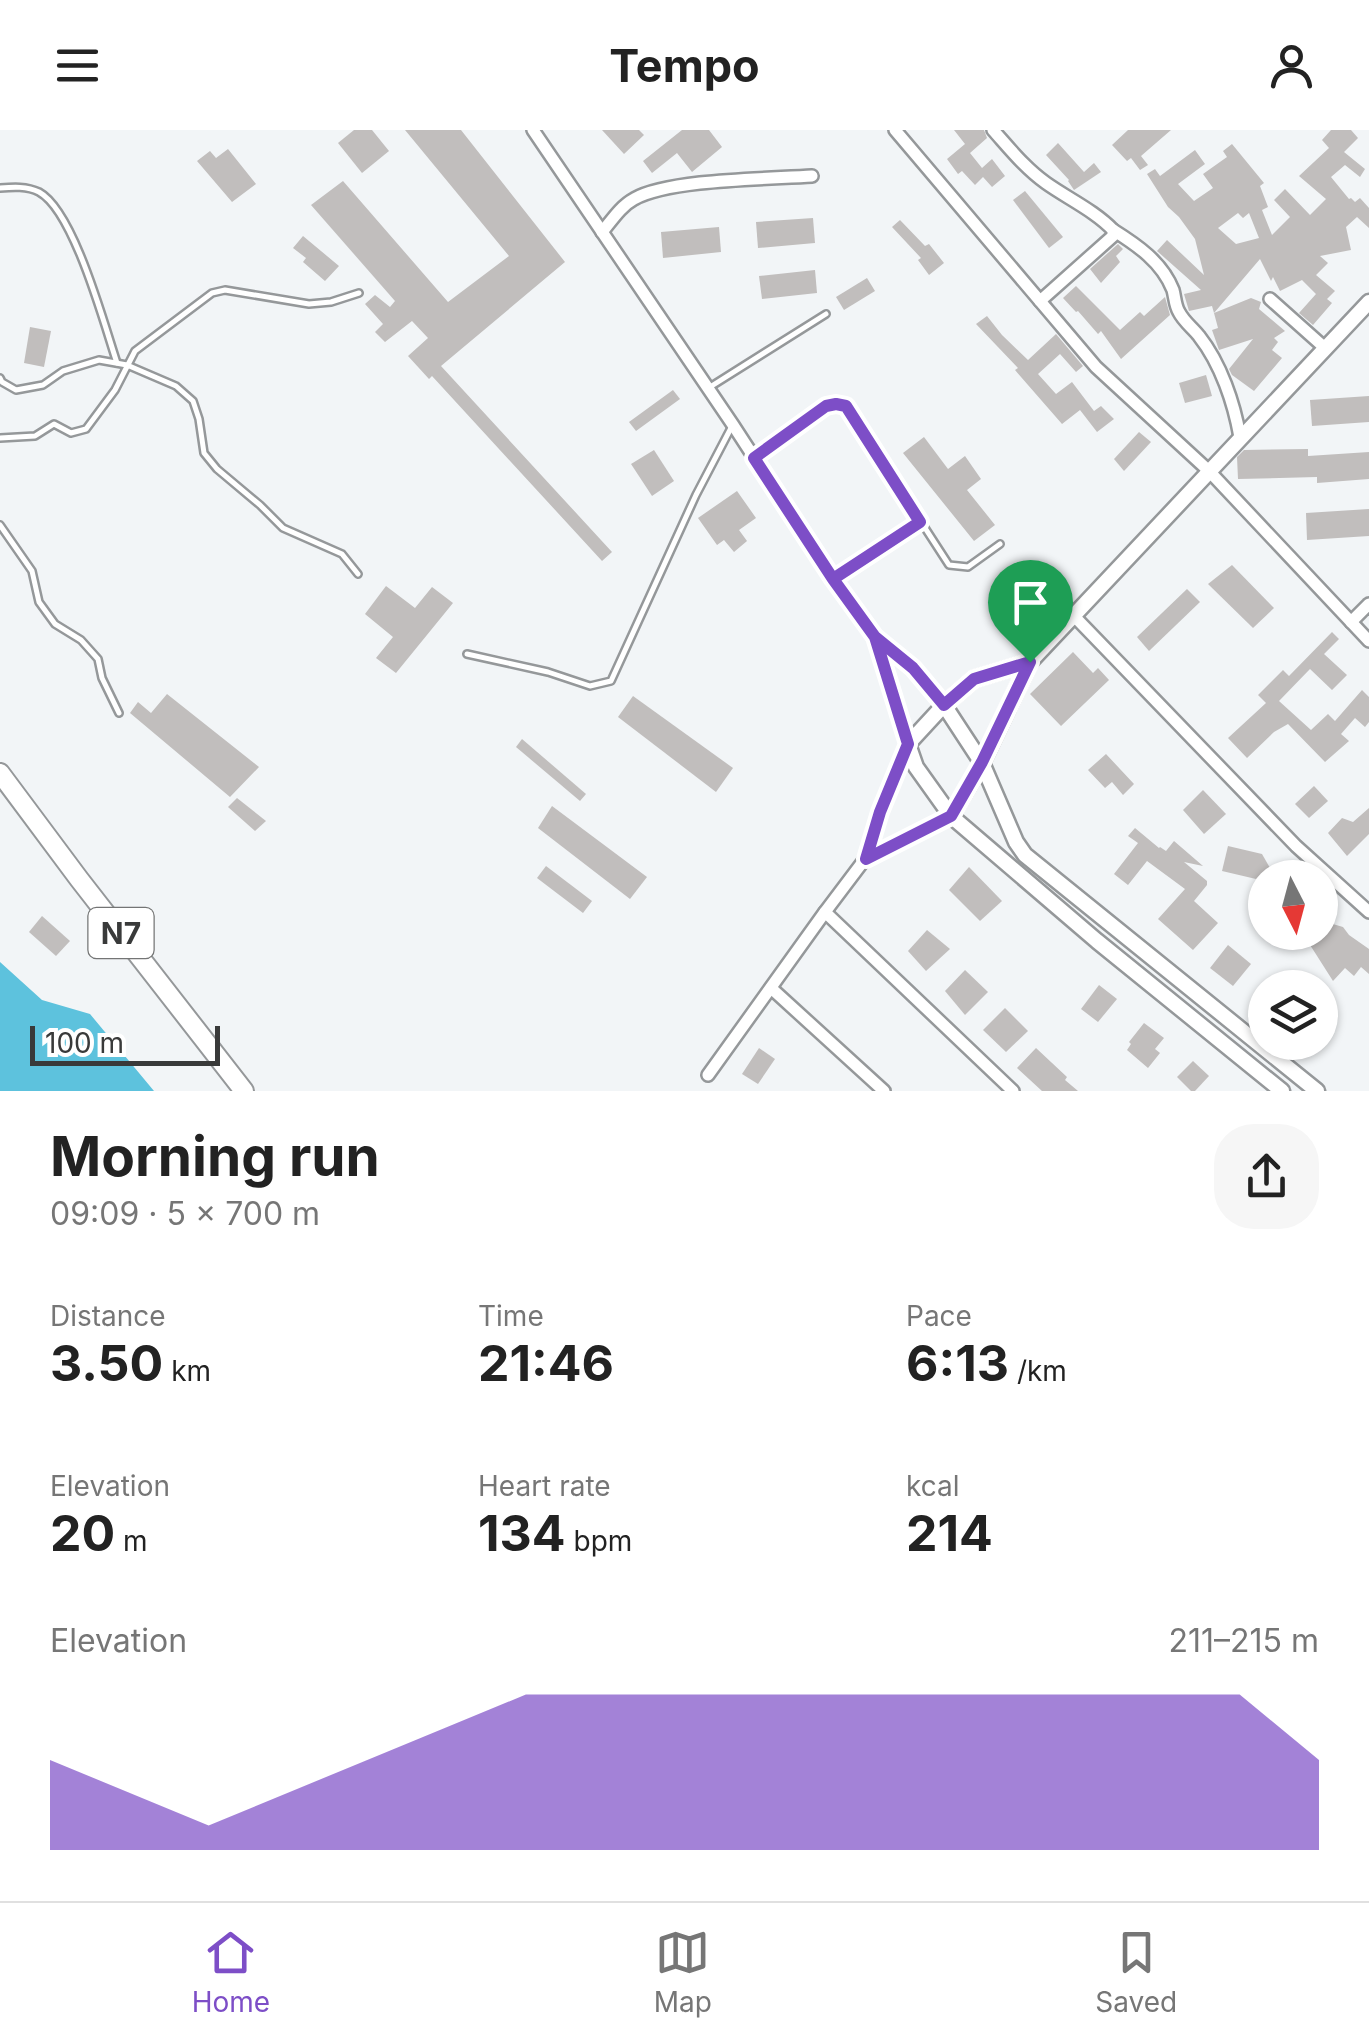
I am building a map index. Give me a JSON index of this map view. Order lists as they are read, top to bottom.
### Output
{
  "streets": {
    "main road": ["N7"]
  },
  "scale_bar": "100 m",
  "north": "bottom",
  "page": {
    "header": "Tempo",
    "scale": "100 m",
    "heading": ["Morning run", "09:09 · 5 × 700 m"],
    "stats": [
      ["Distance", "3.50 km"],
      ["Time", "21:46"],
      ["Pace", "6:13 /km"],
      ["Elevation", "20 m"],
      ["Heart rate", "134 bpm"],
      ["kcal", "214"]
    ],
    "chart": ["Elevation", "211–215 m"],
    "tabs": ["Home", "Map", "Saved"]
  }
}
